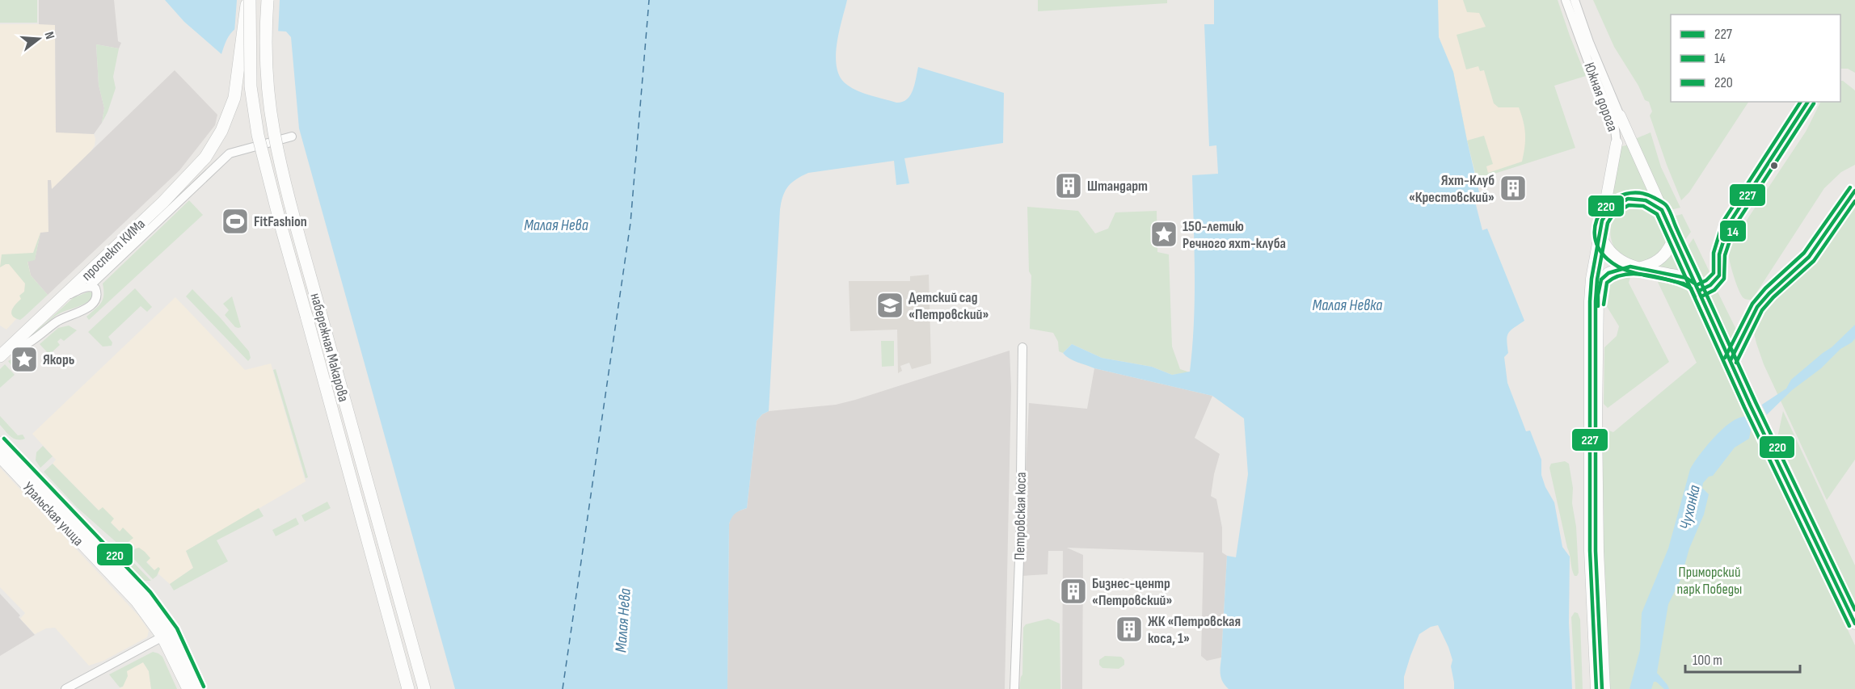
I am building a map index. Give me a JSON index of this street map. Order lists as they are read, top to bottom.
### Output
{
  "streets": {
    "main road": ["проспект КИМа", "набережная Макарова", "Уральская улица"],
    "street": ["Южная дорога", "Петровская коса"]
  },
  "crossings": [
    ["проспект КИМа", "набережная Макарова"]
  ],
  "water": ["Малая Нева", "Малая Невка", "Чухонка"],
  "parks": ["Приморский парк Победы"],
  "places": {
    "building": [
      "Штандарт",
      "Яхт-Клуб «Крестовский»",
      "Бизнес-центр «Петровский»",
      "ЖК «Петровская коса, 1»"
    ],
    "sports": ["FitFashion"],
    "place": ["150-летию Речного яхт-клуба", "Якорь"],
    "school or university": ["Детский сад «Петровский»"]
  },
  "lines": ["transit line 227", "transit line 220", "transit line 14"],
  "legend": ["227", "14", "220"],
  "scale_bar": "100 m",
  "north": "right"
}
